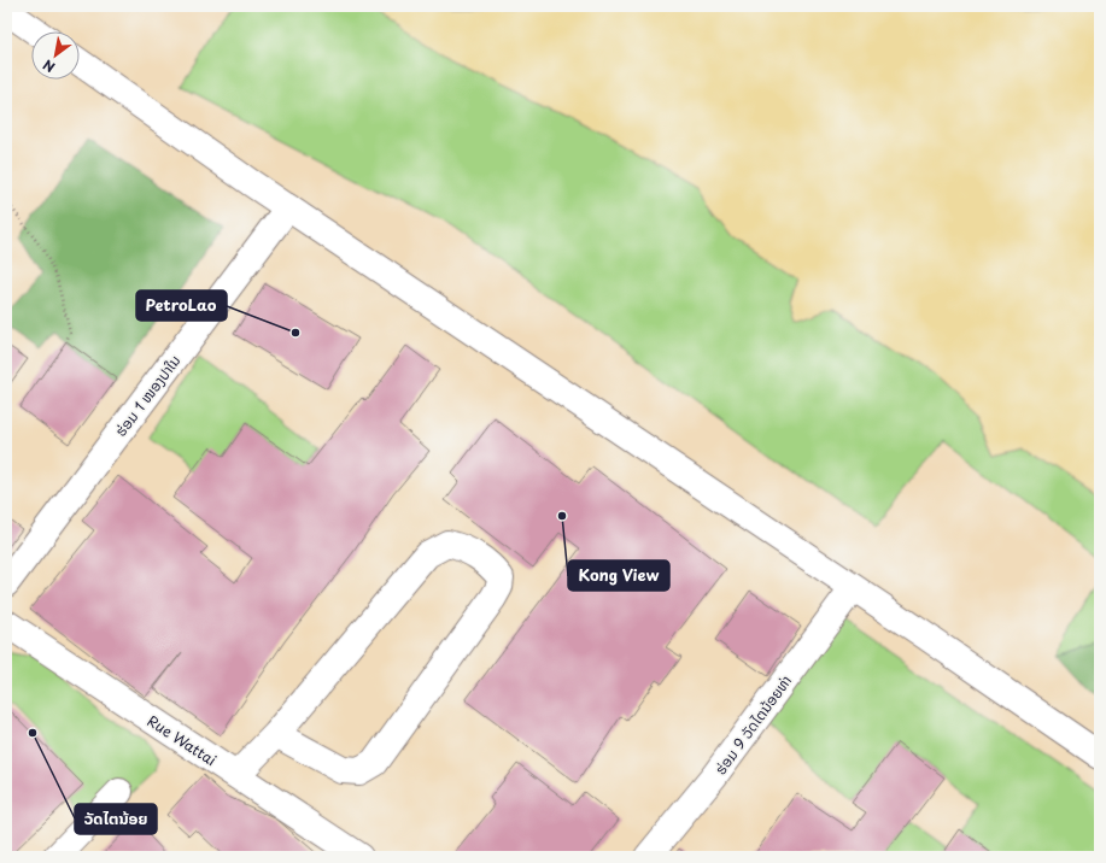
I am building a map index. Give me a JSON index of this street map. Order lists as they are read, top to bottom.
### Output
{
  "streets": {
    "street": ["ຮ່ອມ 1 ໜອງປາໃນ", "ຮ່ອມ 9 ວັດໄຕນ້ອຍທ່າ", "Rue Wattai"]
  },
  "places": ["PetroLao", "Kong View", "ວັດໄຕນ້ອຍ"],
  "north": "bottom left"
}
